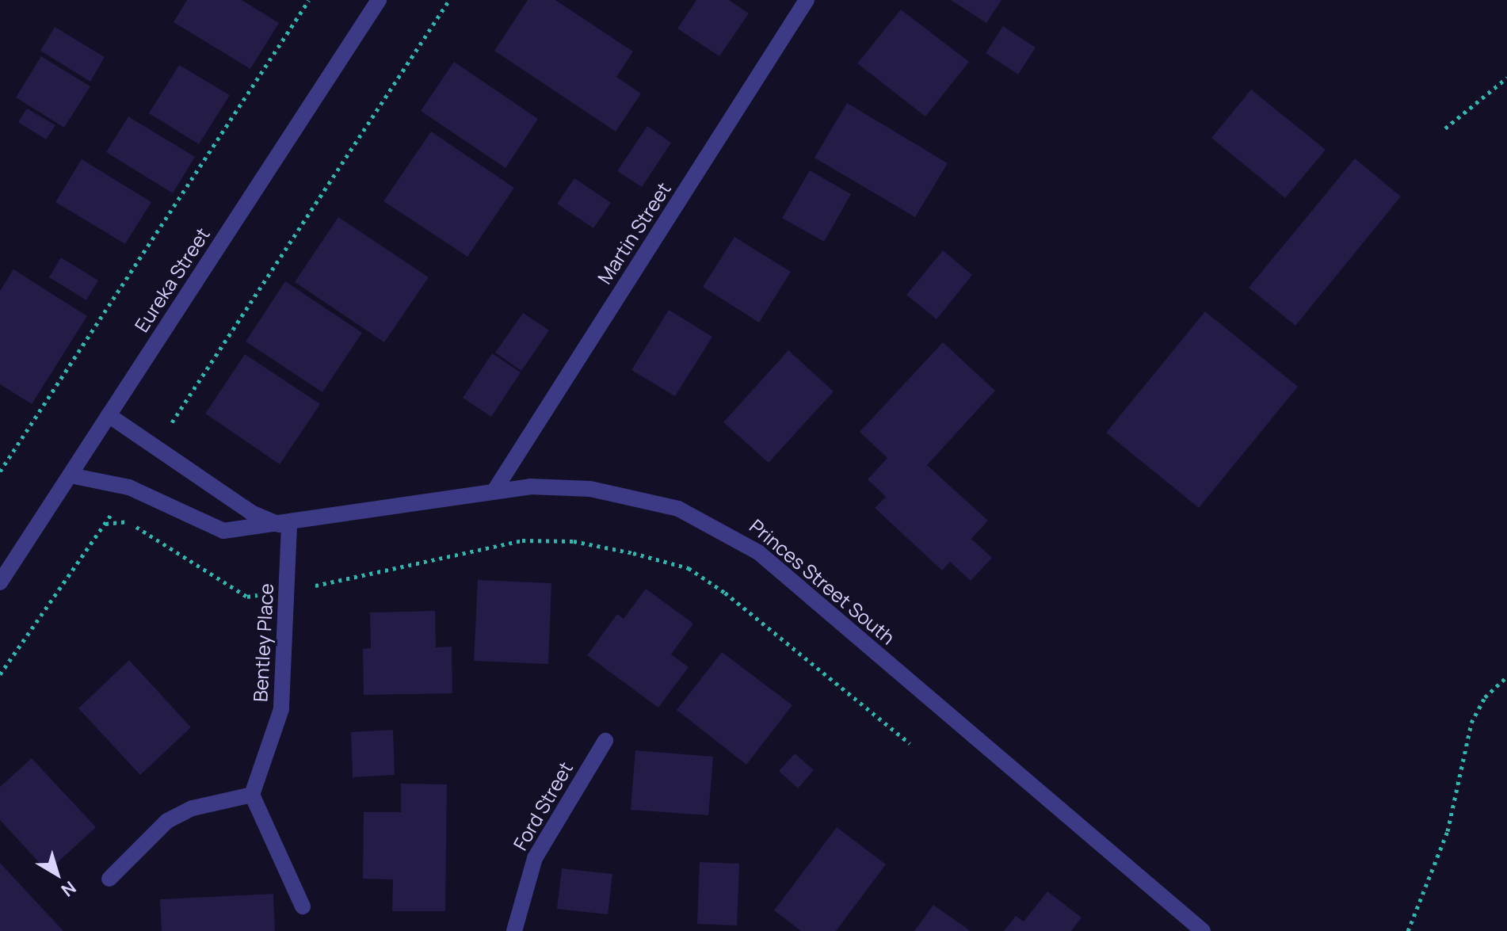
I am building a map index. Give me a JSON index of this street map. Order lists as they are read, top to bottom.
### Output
{
  "streets": {
    "street": [
      "Martin Street",
      "Eureka Street",
      "Princes Street South",
      "Bentley Place",
      "Ford Street"
    ]
  },
  "crossings": [
    ["Martin Street", "Princes Street South"],
    ["Eureka Street", "Princes Street South"],
    ["Princes Street South", "Bentley Place"]
  ],
  "north": "bottom right"
}
